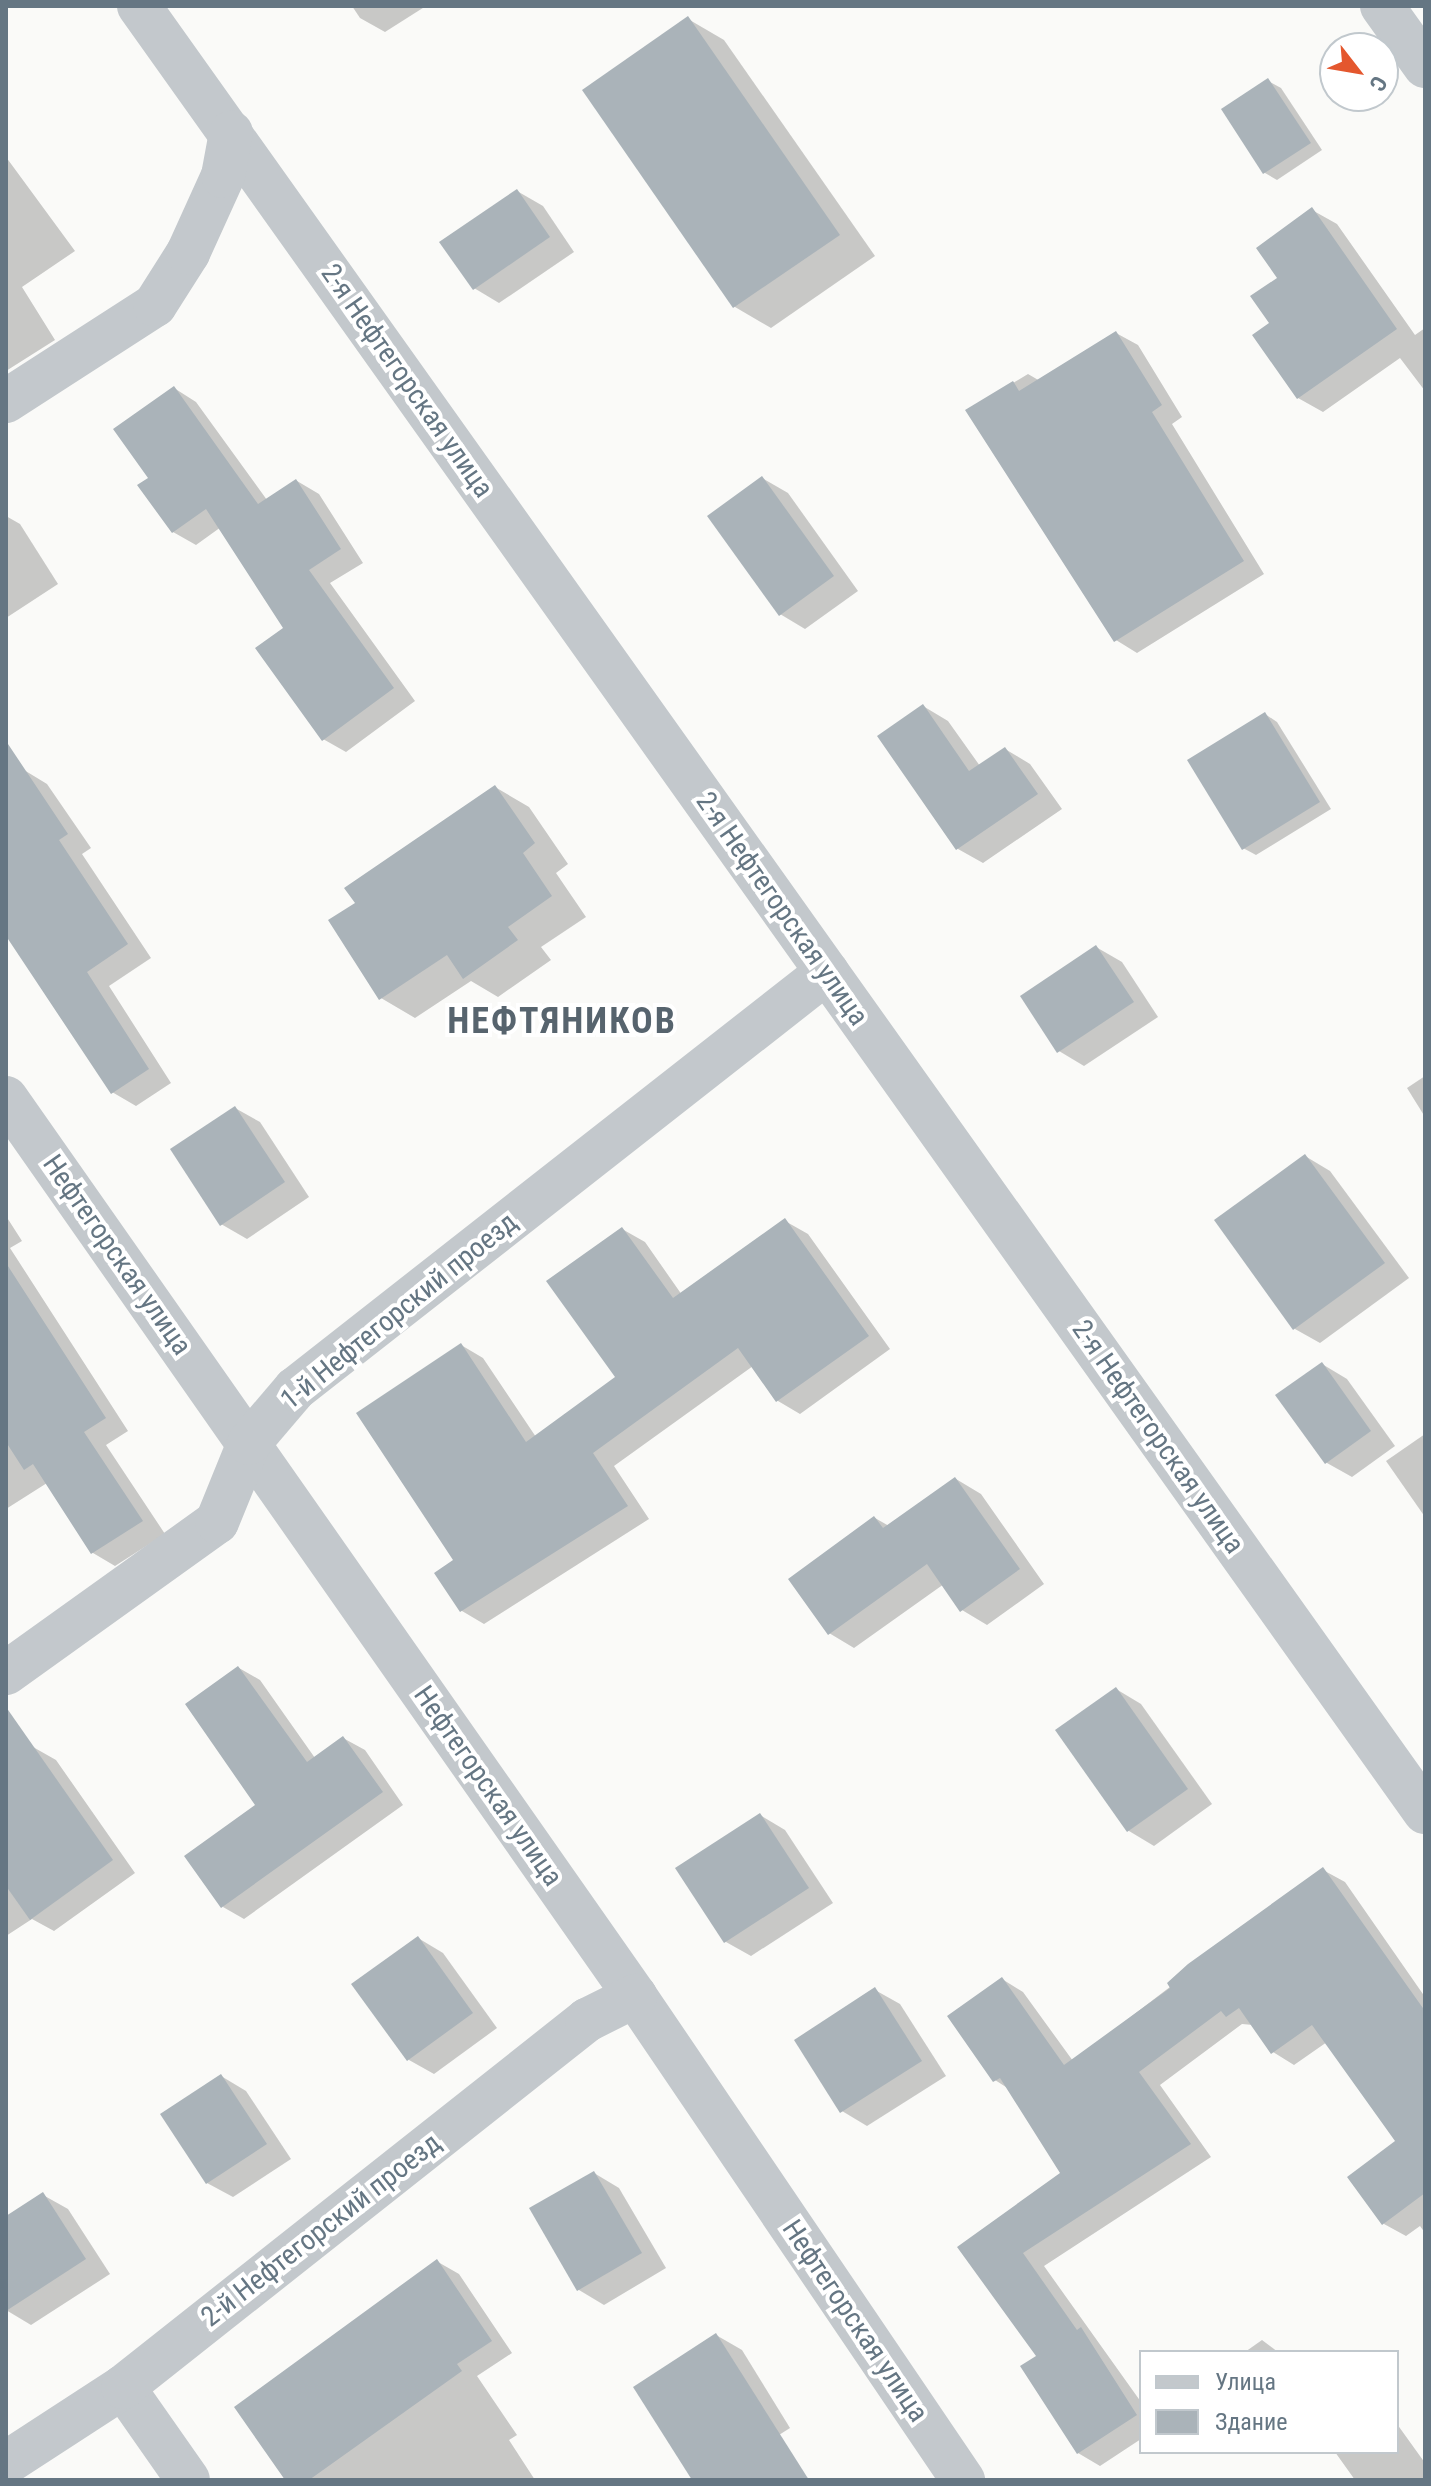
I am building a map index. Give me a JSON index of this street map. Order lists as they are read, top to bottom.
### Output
{
  "streets": {
    "street": [
      "2-я Нефтегорская улица",
      "Нефтегорская улица",
      "1-й Нефтегорский проезд",
      "2-й Нефтегорский проезд"
    ]
  },
  "crossings": [
    ["2-я Нефтегорская улица", "1-й Нефтегорский проезд"],
    ["Нефтегорская улица", "1-й Нефтегорский проезд"],
    ["Нефтегорская улица", "2-й Нефтегорский проезд"]
  ],
  "districts": ["НЕФТЯНИКОВ"],
  "legend": ["Улица", "Здание"],
  "north": "bottom right"
}
